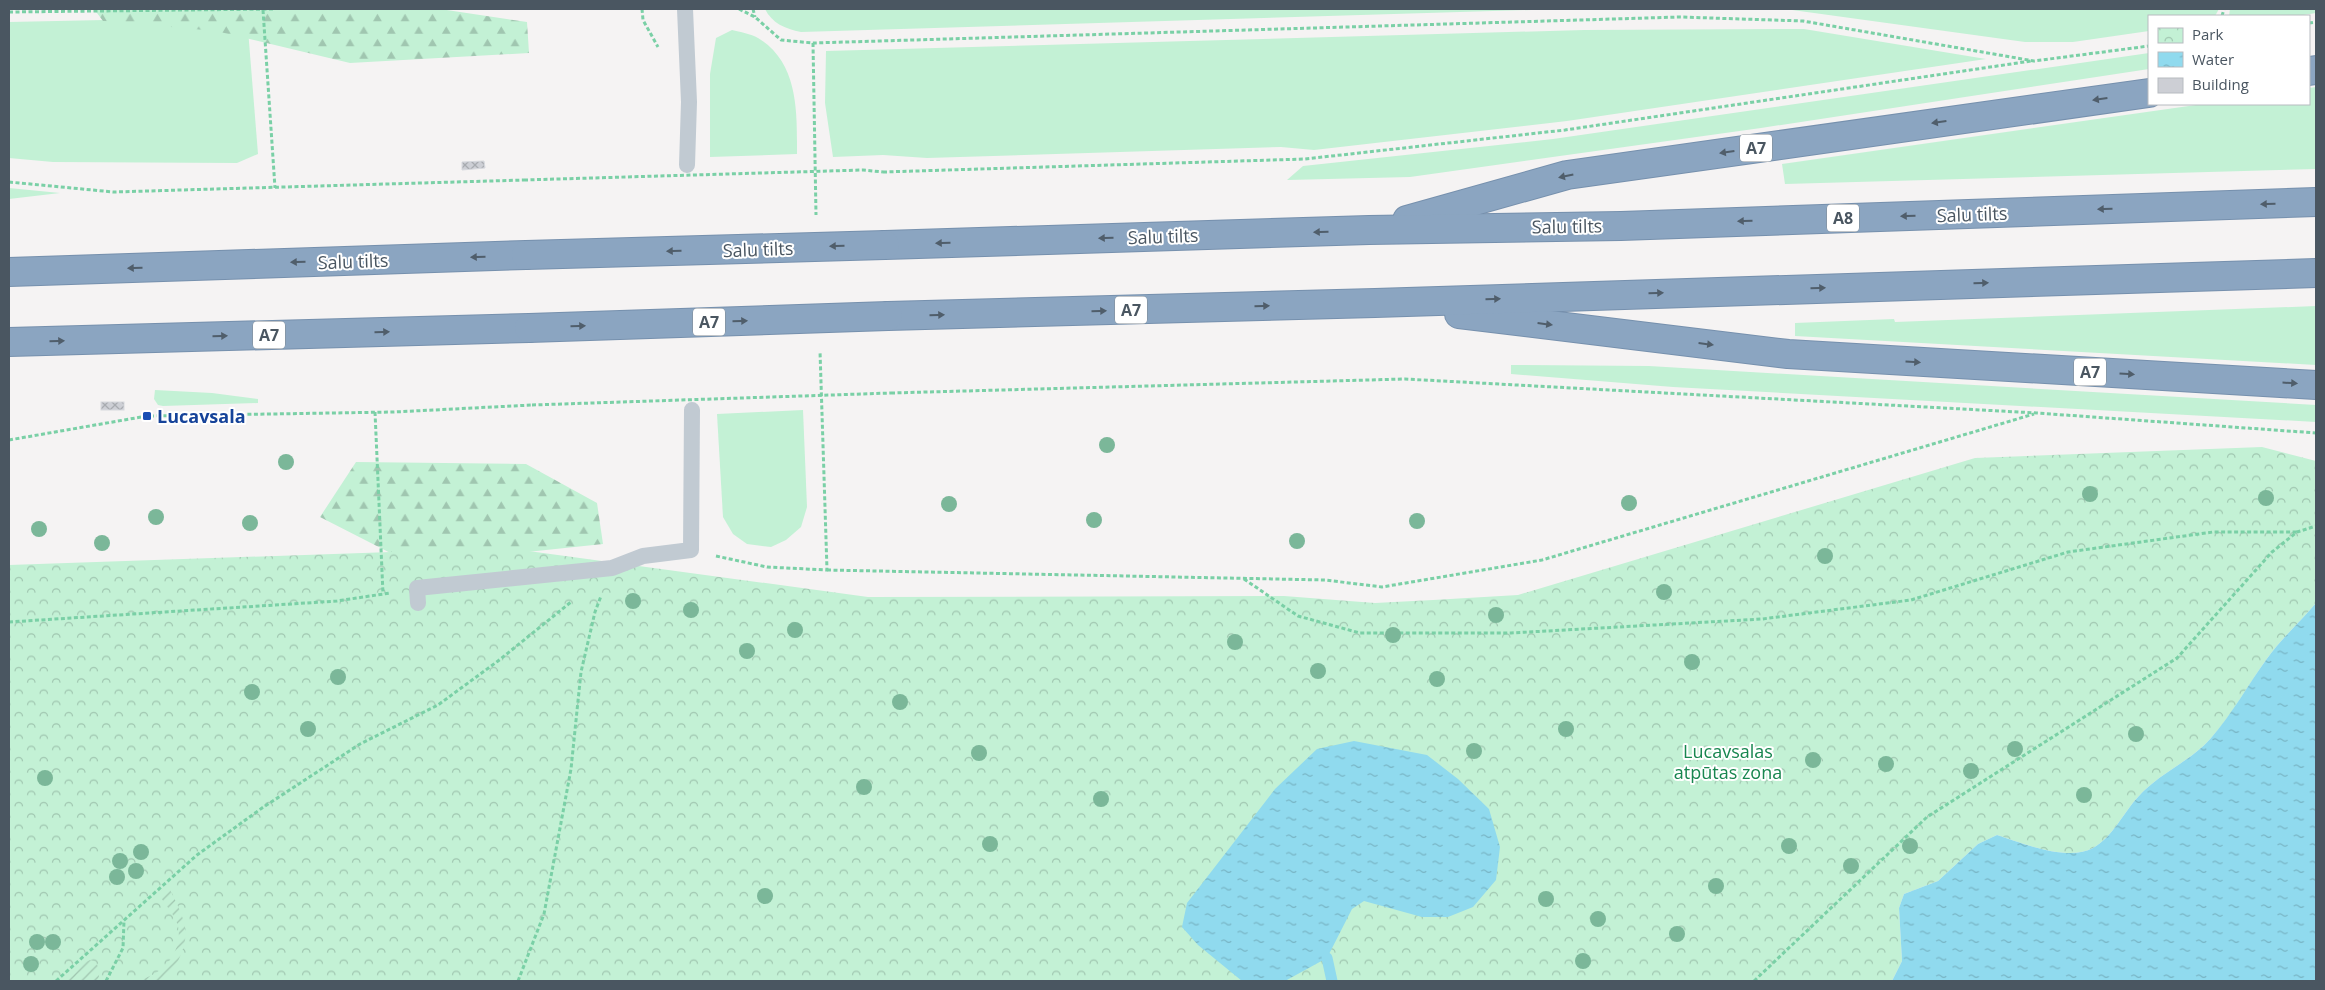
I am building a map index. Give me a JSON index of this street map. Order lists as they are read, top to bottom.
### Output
{
  "streets": {
    "highway": ["A7", "Salu tilts", "A8"]
  },
  "crossings": [
    ["A7", "Salu tilts"]
  ],
  "parks": ["Lucavsalas atpūtas zona"],
  "places": {
    "transit": ["Lucavsala"]
  },
  "legend": ["Park", "Water", "Building"]
}
